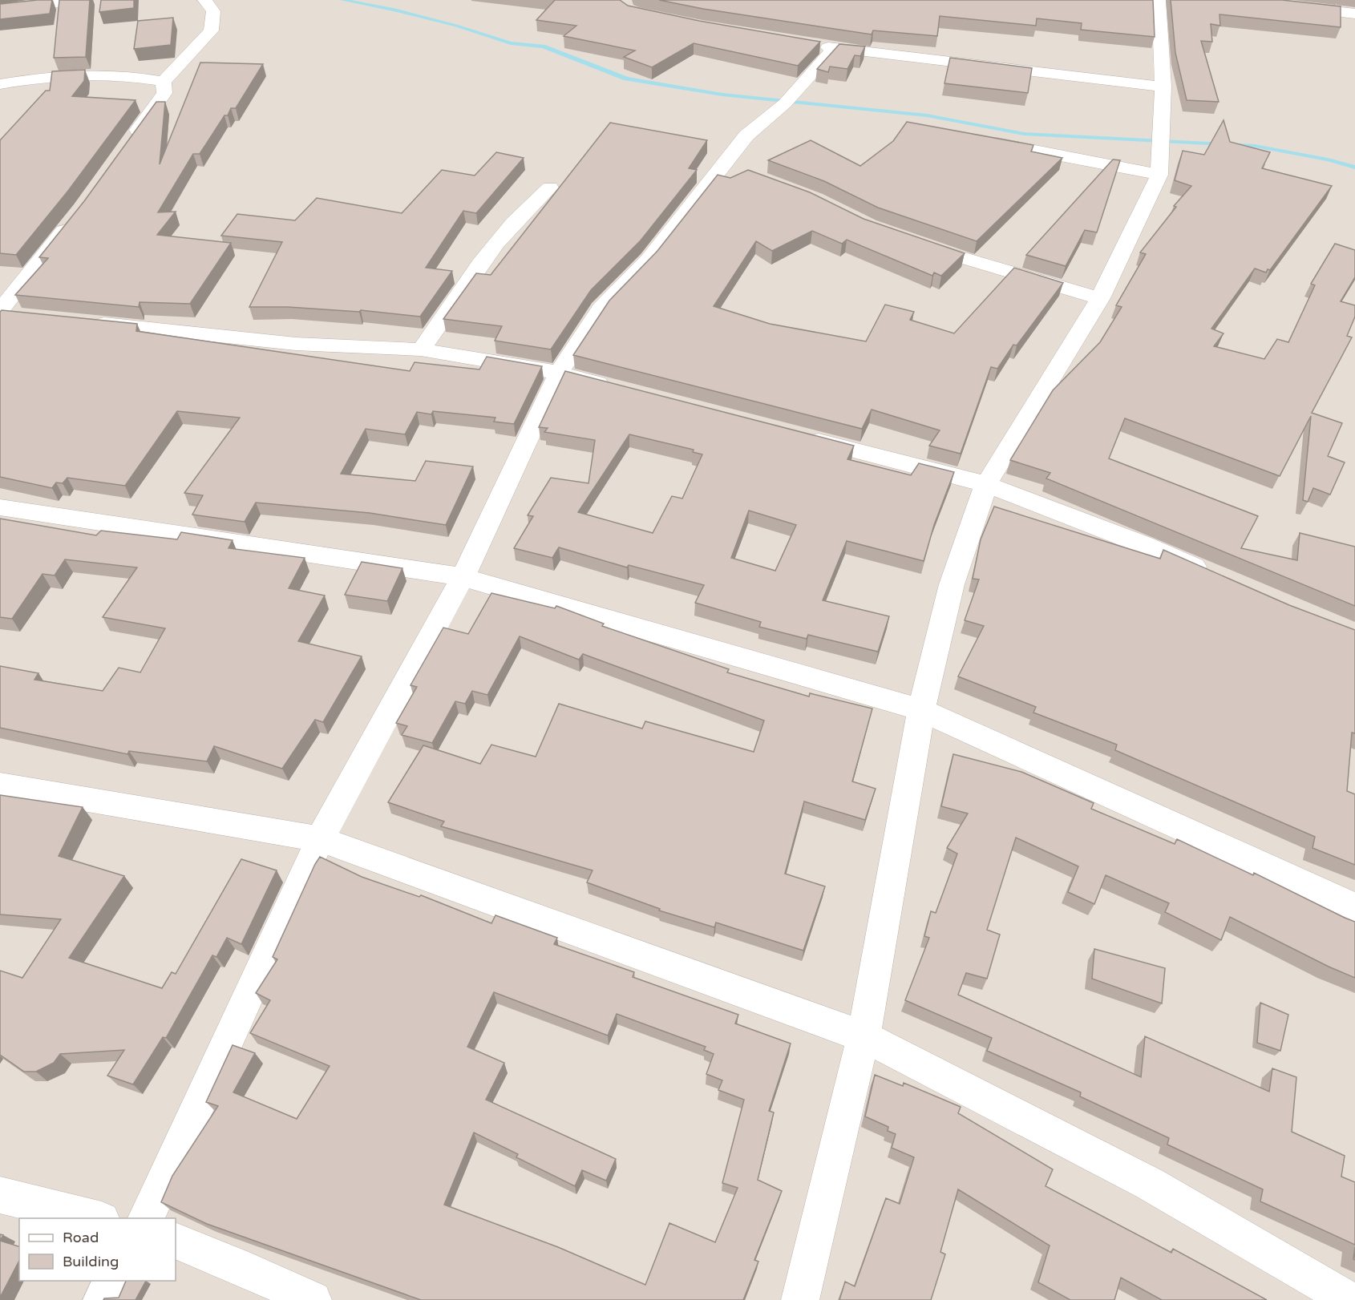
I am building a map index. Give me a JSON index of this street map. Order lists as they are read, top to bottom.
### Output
{
  "legend": ["Road", "Building"]
}
